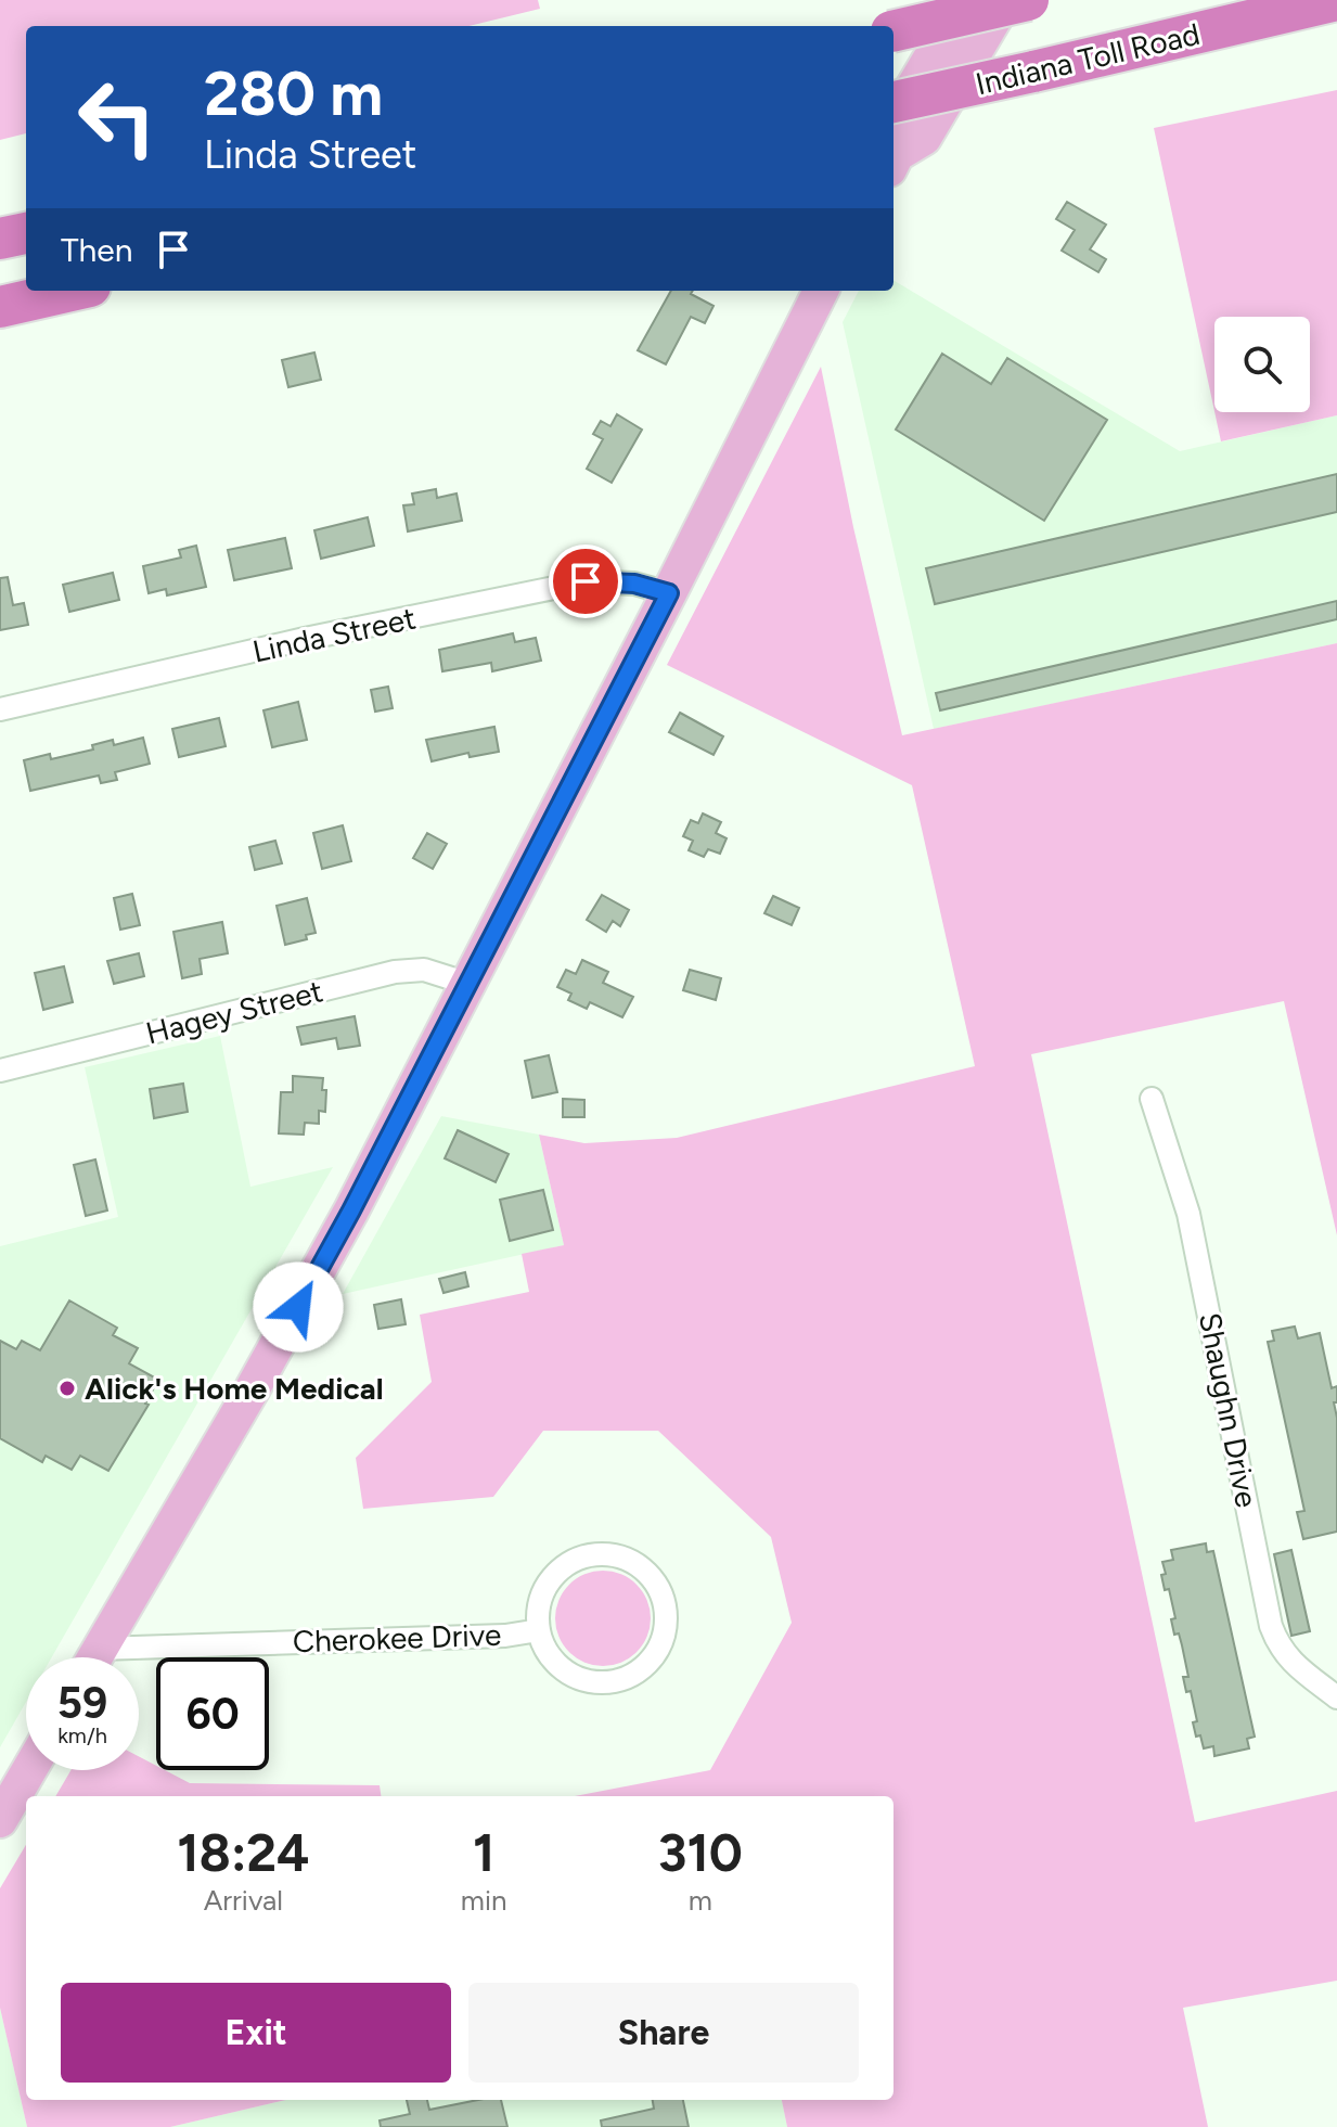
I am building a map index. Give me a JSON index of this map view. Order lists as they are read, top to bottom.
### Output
{
  "streets": {
    "highway": ["Indiana Toll Road"],
    "street": [
      "Linda Street",
      "Hagey Street",
      "Shaughn Drive",
      "Cherokee Drive"
    ]
  },
  "places": ["Alick's Home Medical"],
  "page": {
    "turn": ["280 m", "Linda Street"],
    "then": "Then",
    "speed": "59 km/h",
    "limit": "60",
    "eta": [
      "18:24",
      "Arrival",
      "1",
      "min",
      "310",
      "m"
    ],
    "buttons": ["Exit", "Share"]
  }
}
